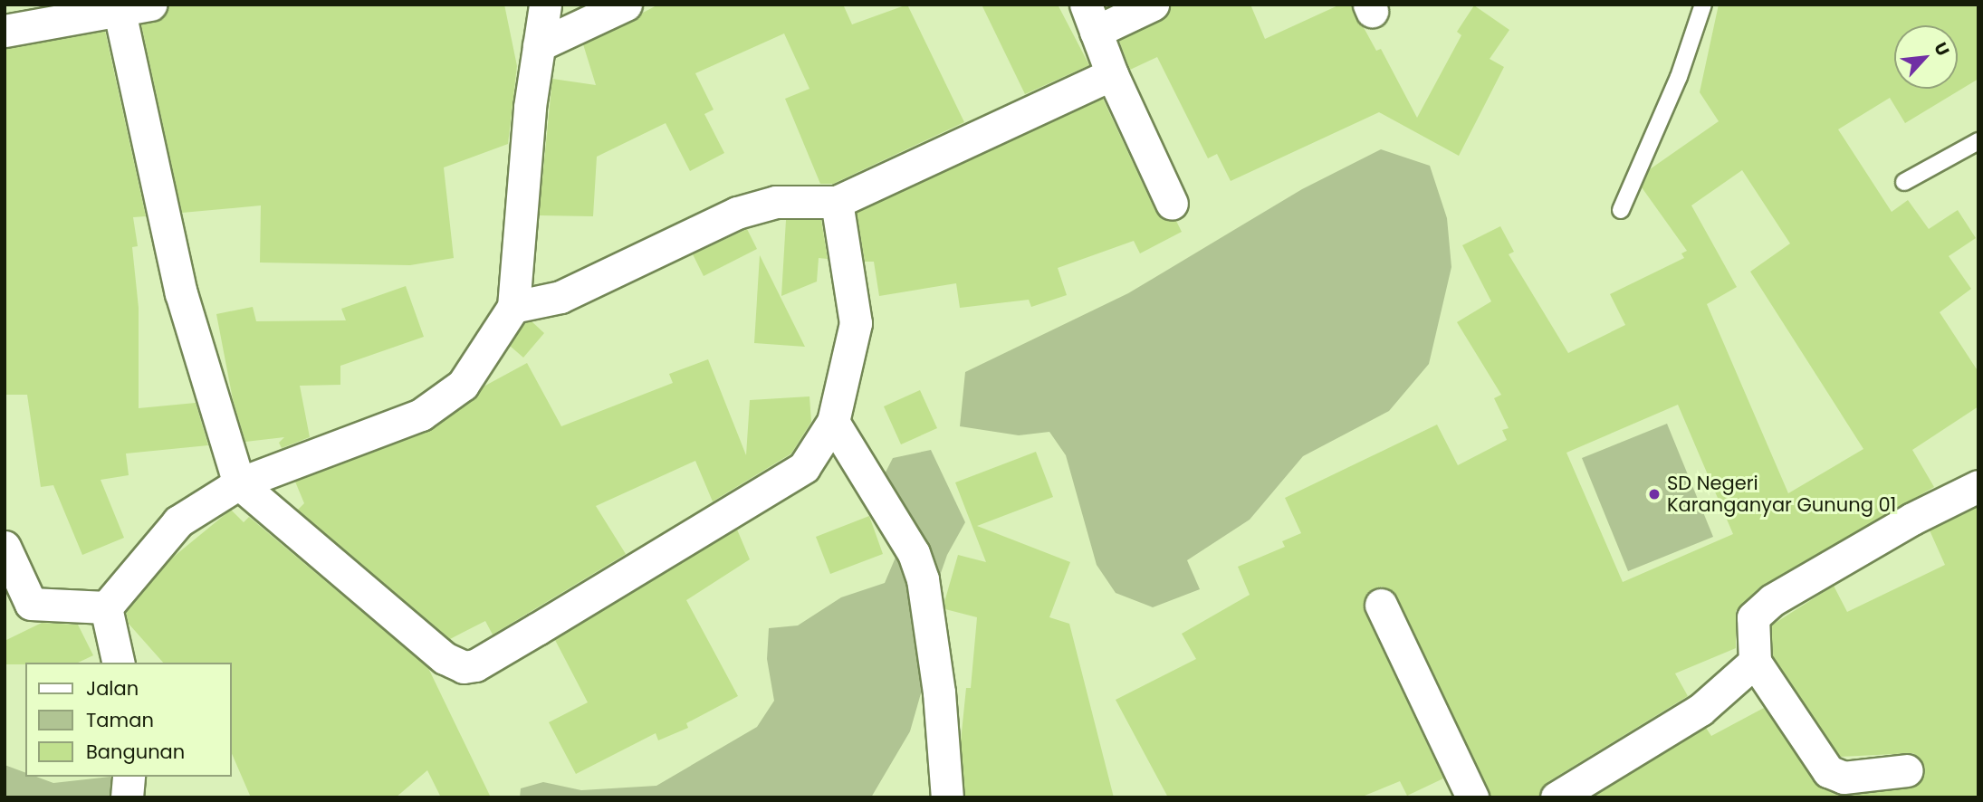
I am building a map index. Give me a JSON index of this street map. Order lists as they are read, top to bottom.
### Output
{
  "places": ["SD Negeri Karanganyar Gunung 01"],
  "legend": ["Jalan", "Taman", "Bangunan"],
  "north": "top right"
}
